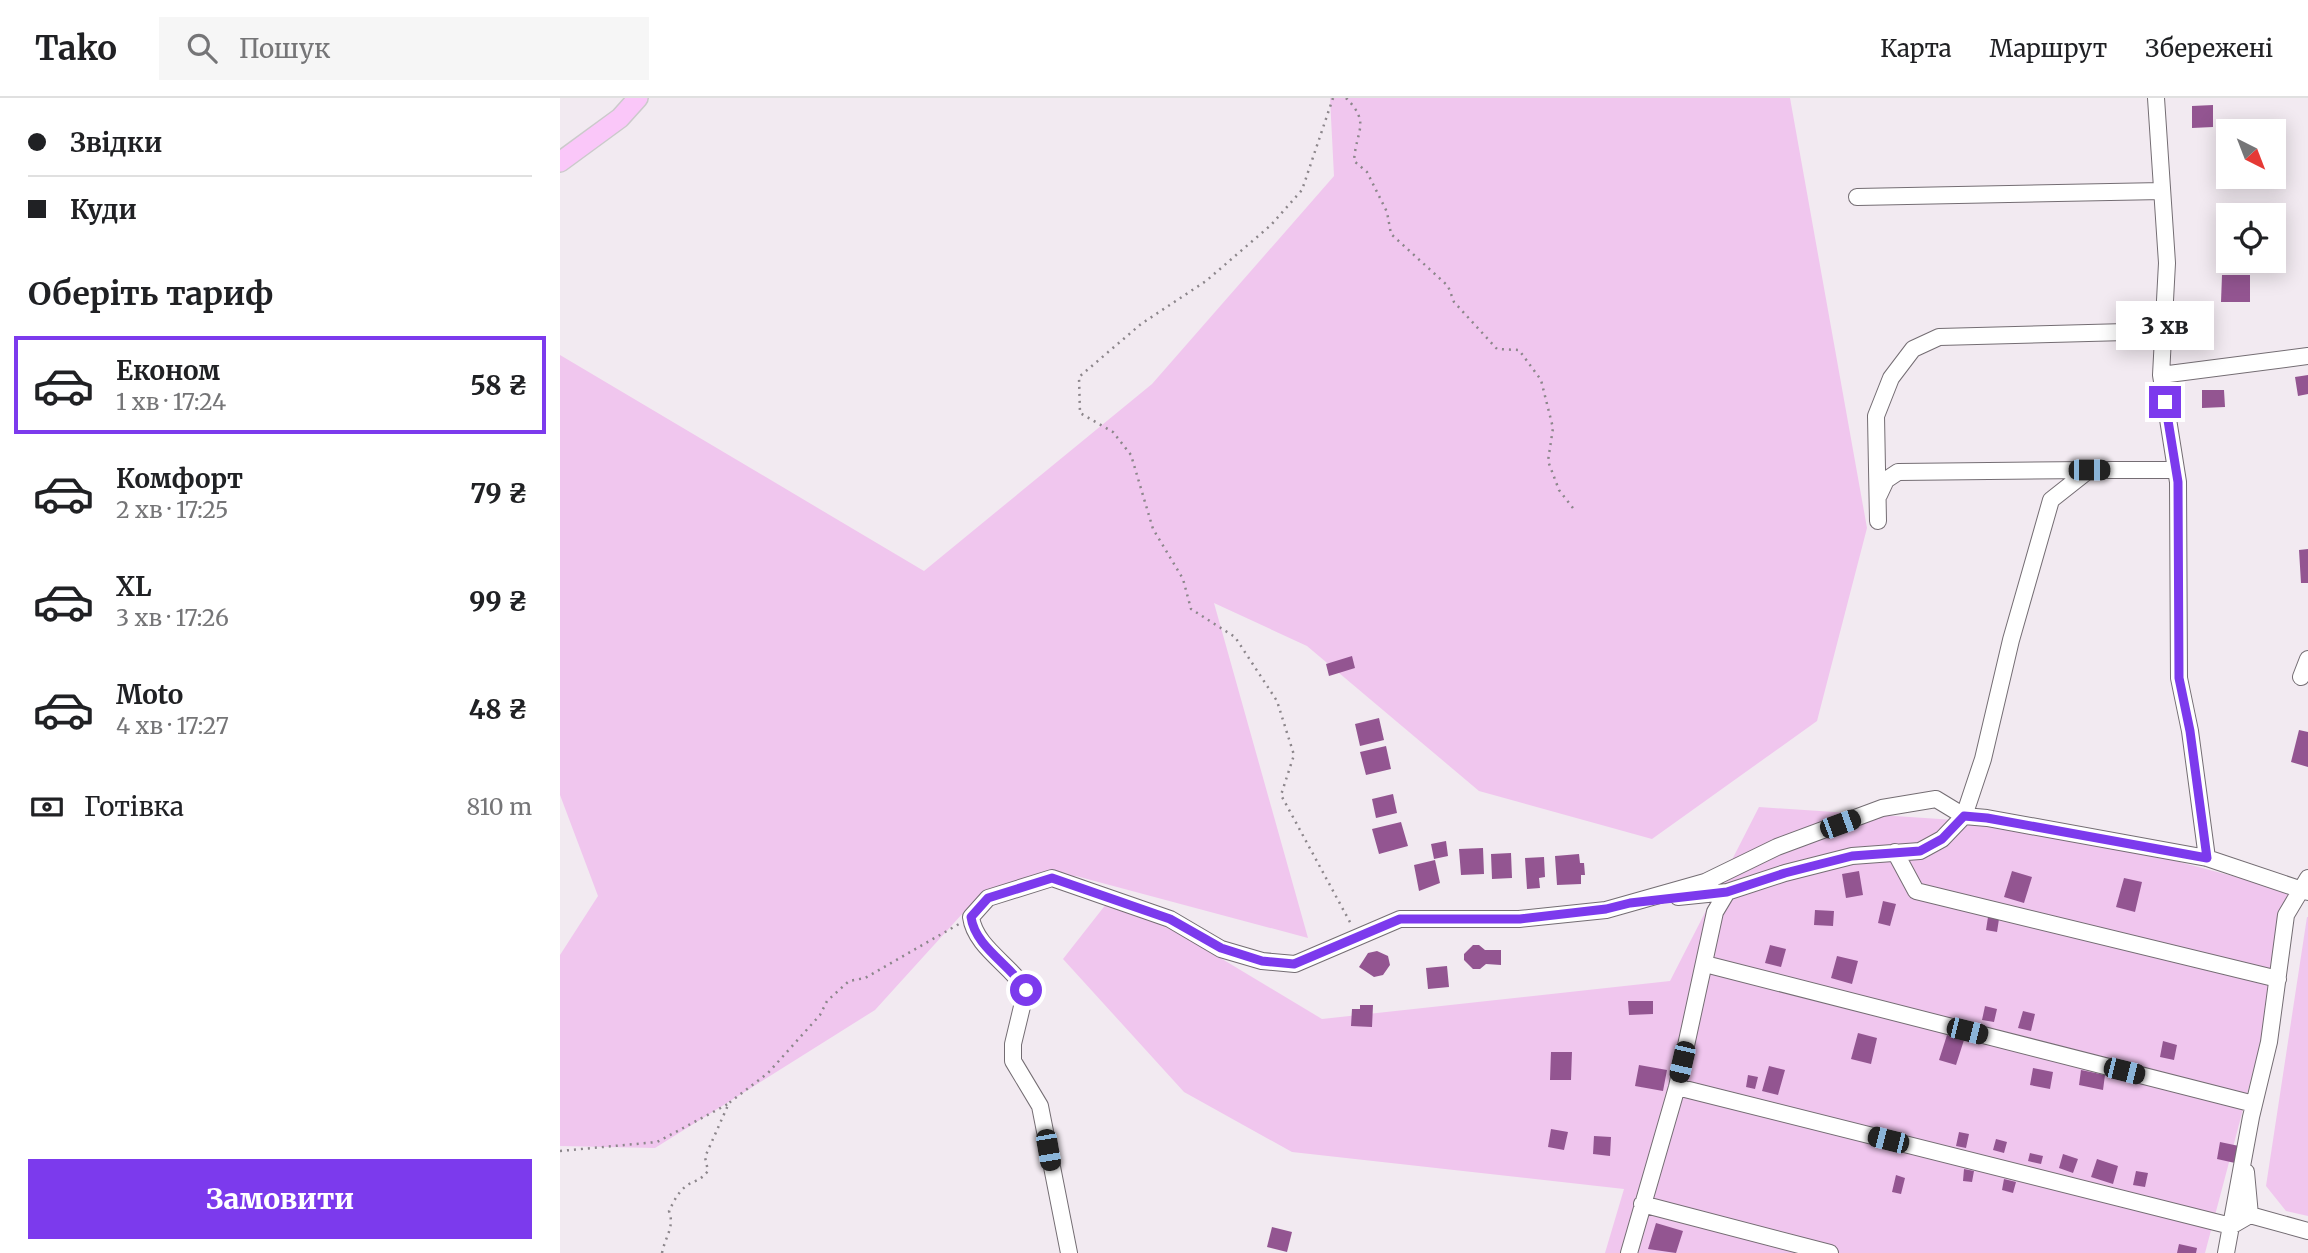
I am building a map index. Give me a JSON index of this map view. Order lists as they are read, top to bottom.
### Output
{
  "north": "bottom right",
  "page": {
    "header": "Tako",
    "search": "Пошук",
    "nav": ["Карта", "Маршрут", "Збережені"],
    "banner": ["Звідки", "Куди"],
    "heading": "Оберіть тариф",
    "bubble": "3 хв",
    "list": [
      {
        "name": "Економ",
        "note": "1 хв · 17:24",
        "value": "58 ₴"
      },
      {
        "name": "Комфорт",
        "note": "2 хв · 17:25",
        "value": "79 ₴"
      },
      {
        "name": "XL",
        "note": "3 хв · 17:26",
        "value": "99 ₴"
      },
      {
        "name": "Moto",
        "note": "4 хв · 17:27",
        "value": "48 ₴"
      }
    ],
    "pay": ["Готівка", "810 m"],
    "buttons": "Замовити"
  }
}
